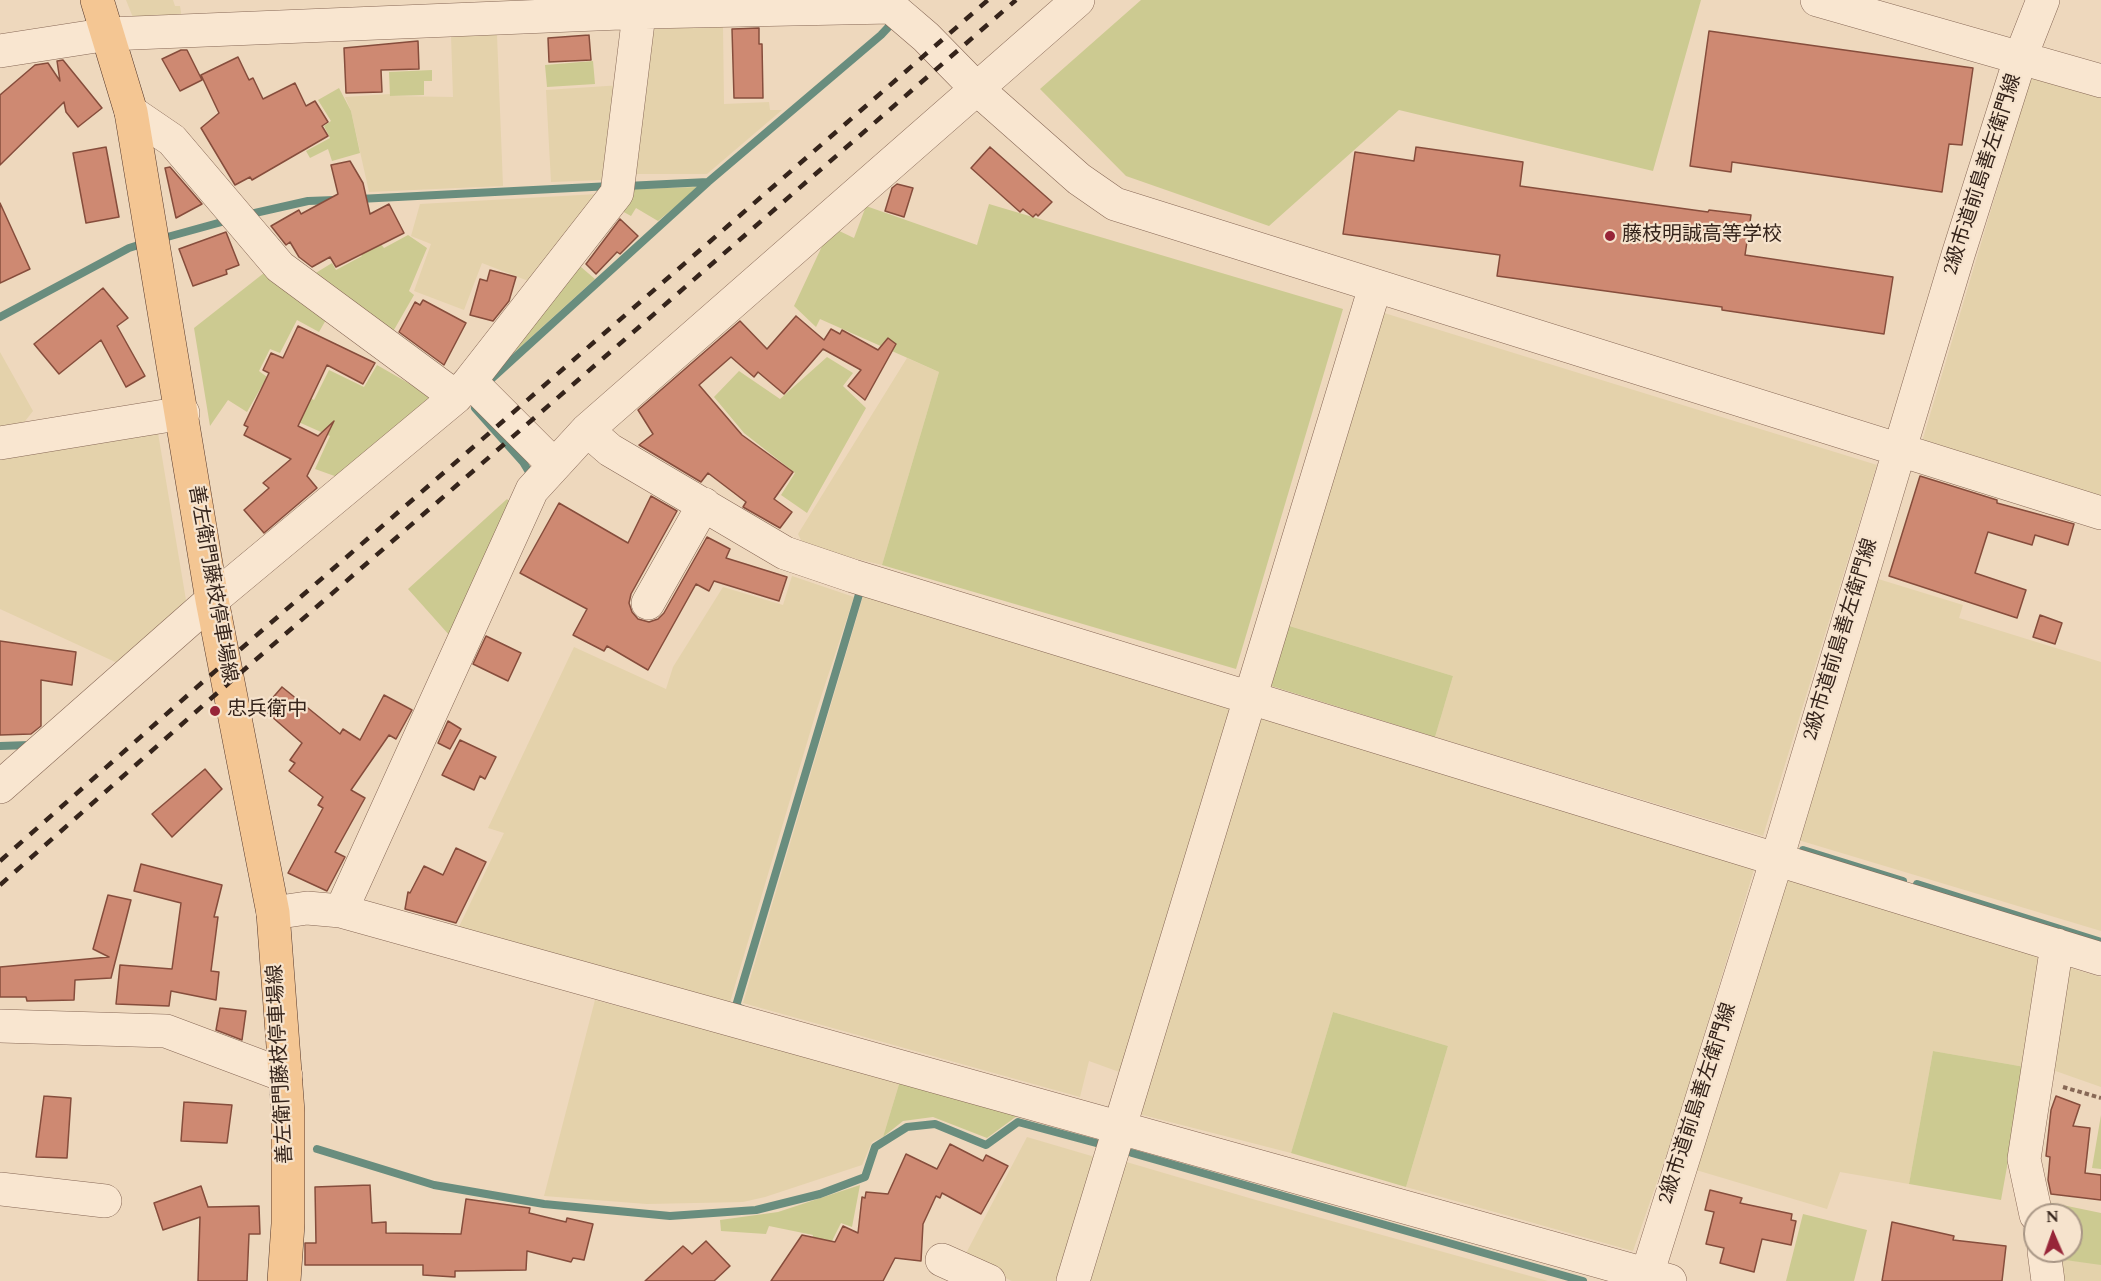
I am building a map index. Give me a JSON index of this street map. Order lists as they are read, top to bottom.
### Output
{
  "streets": {
    "main road": ["善左衛門藤枝停車場線"],
    "street": ["2級市道前島善左衛門線"]
  },
  "places": ["藤枝明誠高等学校", "忠兵衛中"],
  "north": "top"
}
